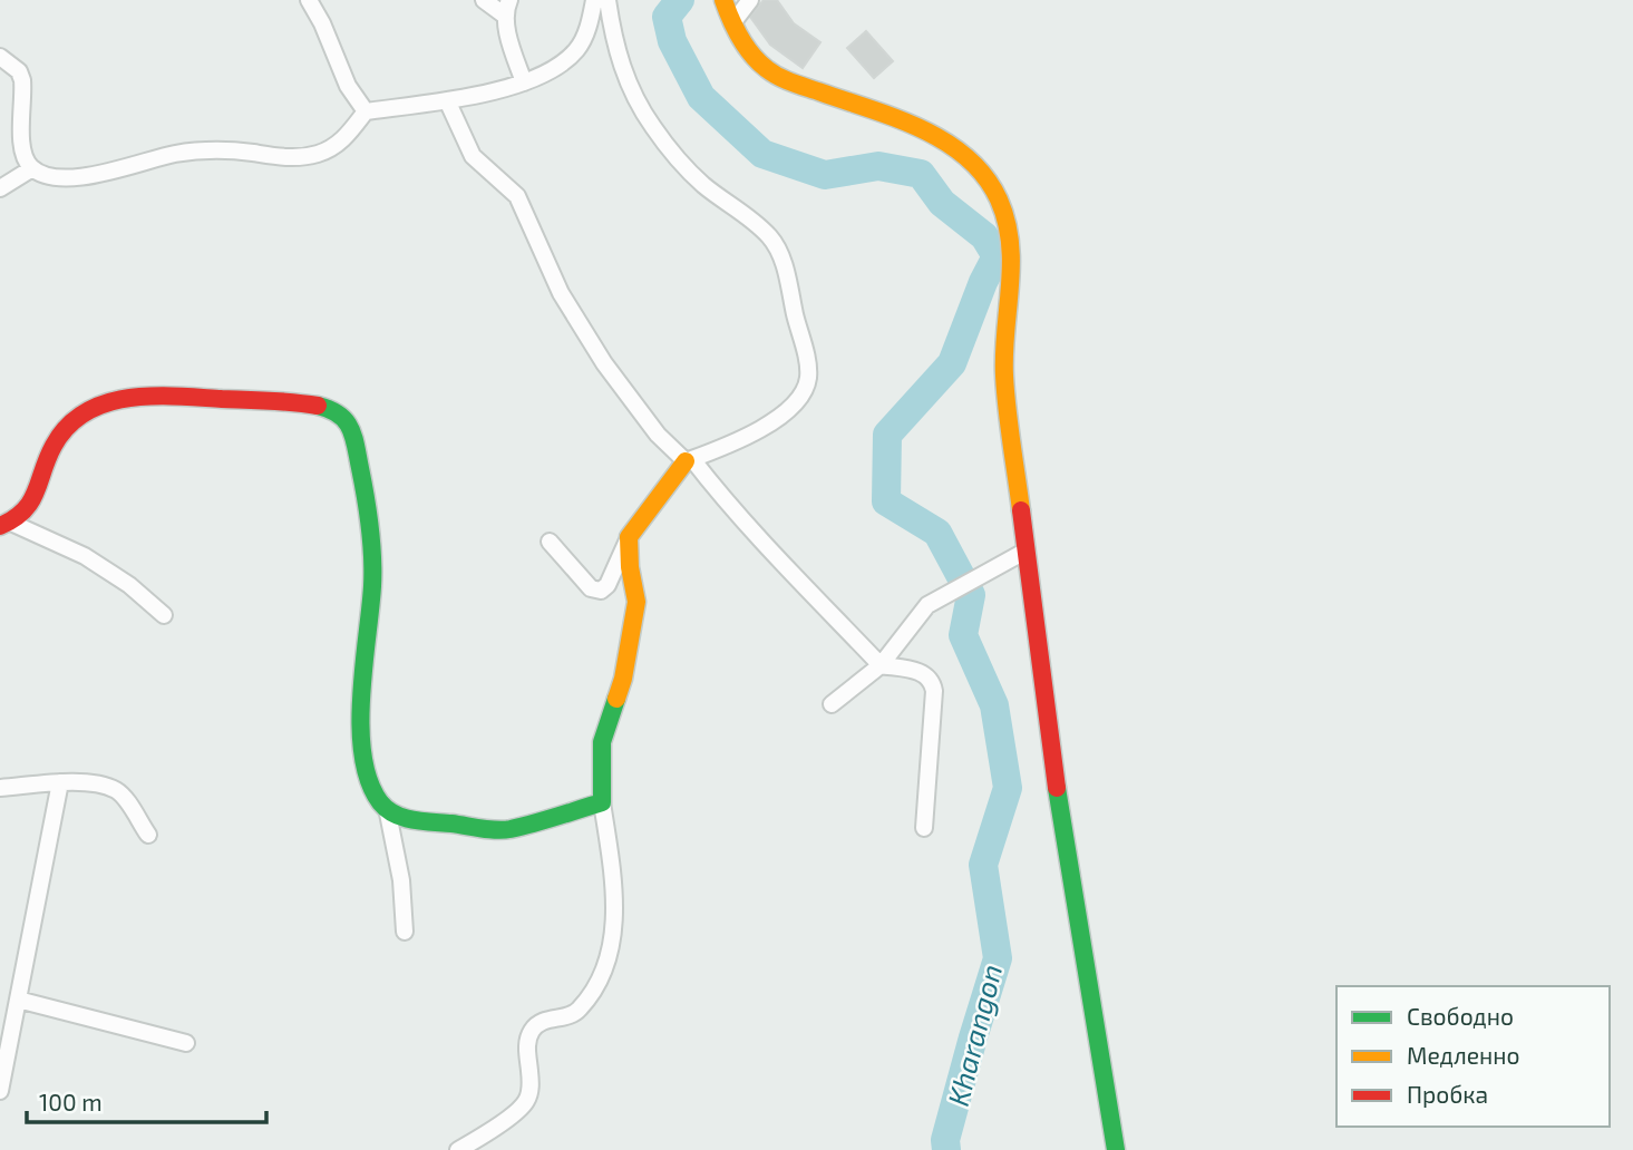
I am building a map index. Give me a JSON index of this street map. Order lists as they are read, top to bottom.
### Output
{
  "water": ["Kharangon"],
  "legend": ["Свободно", "Медленно", "Пробка"],
  "scale_bar": "100 m"
}
